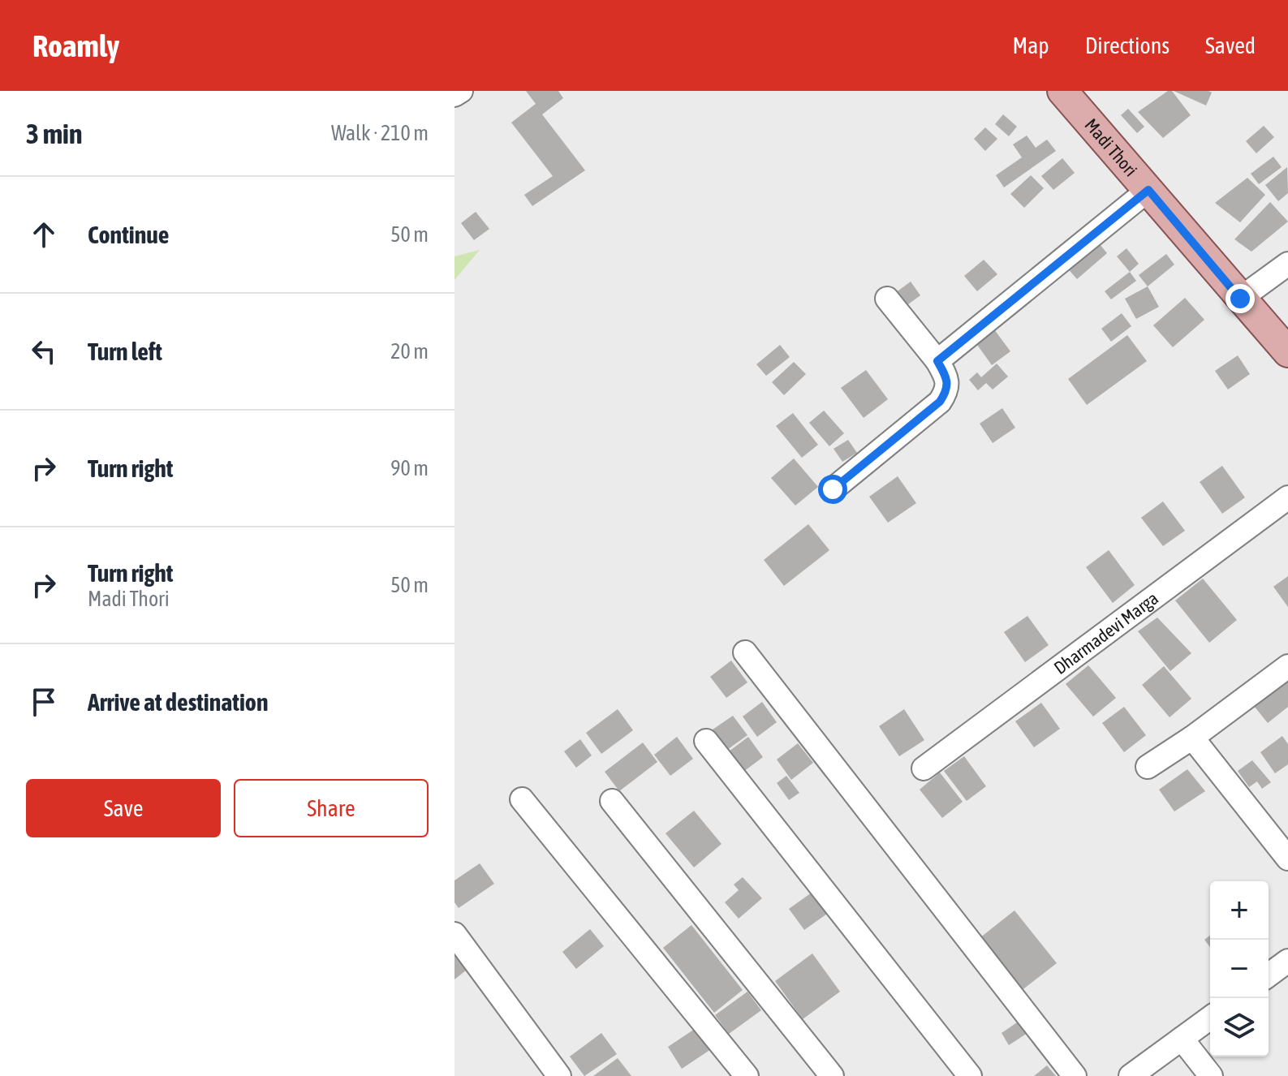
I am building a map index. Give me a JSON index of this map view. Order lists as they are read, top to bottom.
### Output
{
  "streets": {
    "main road": ["Madi Thori"],
    "street": ["Dharmadevi Marga"]
  },
  "page": {
    "header": "Roamly",
    "nav": ["Map", "Directions", "Saved"],
    "heading": ["3 min", "Walk · 210 m"],
    "list": [
      ["Continue", "50 m"],
      ["Turn left", "20 m"],
      ["Turn right", "90 m"],
      ["Turn right", "Madi Thori", "50 m"],
      "Arrive at destination"
    ],
    "buttons": ["Save", "Share"],
    "map_buttons": ["+", "−"]
  }
}
